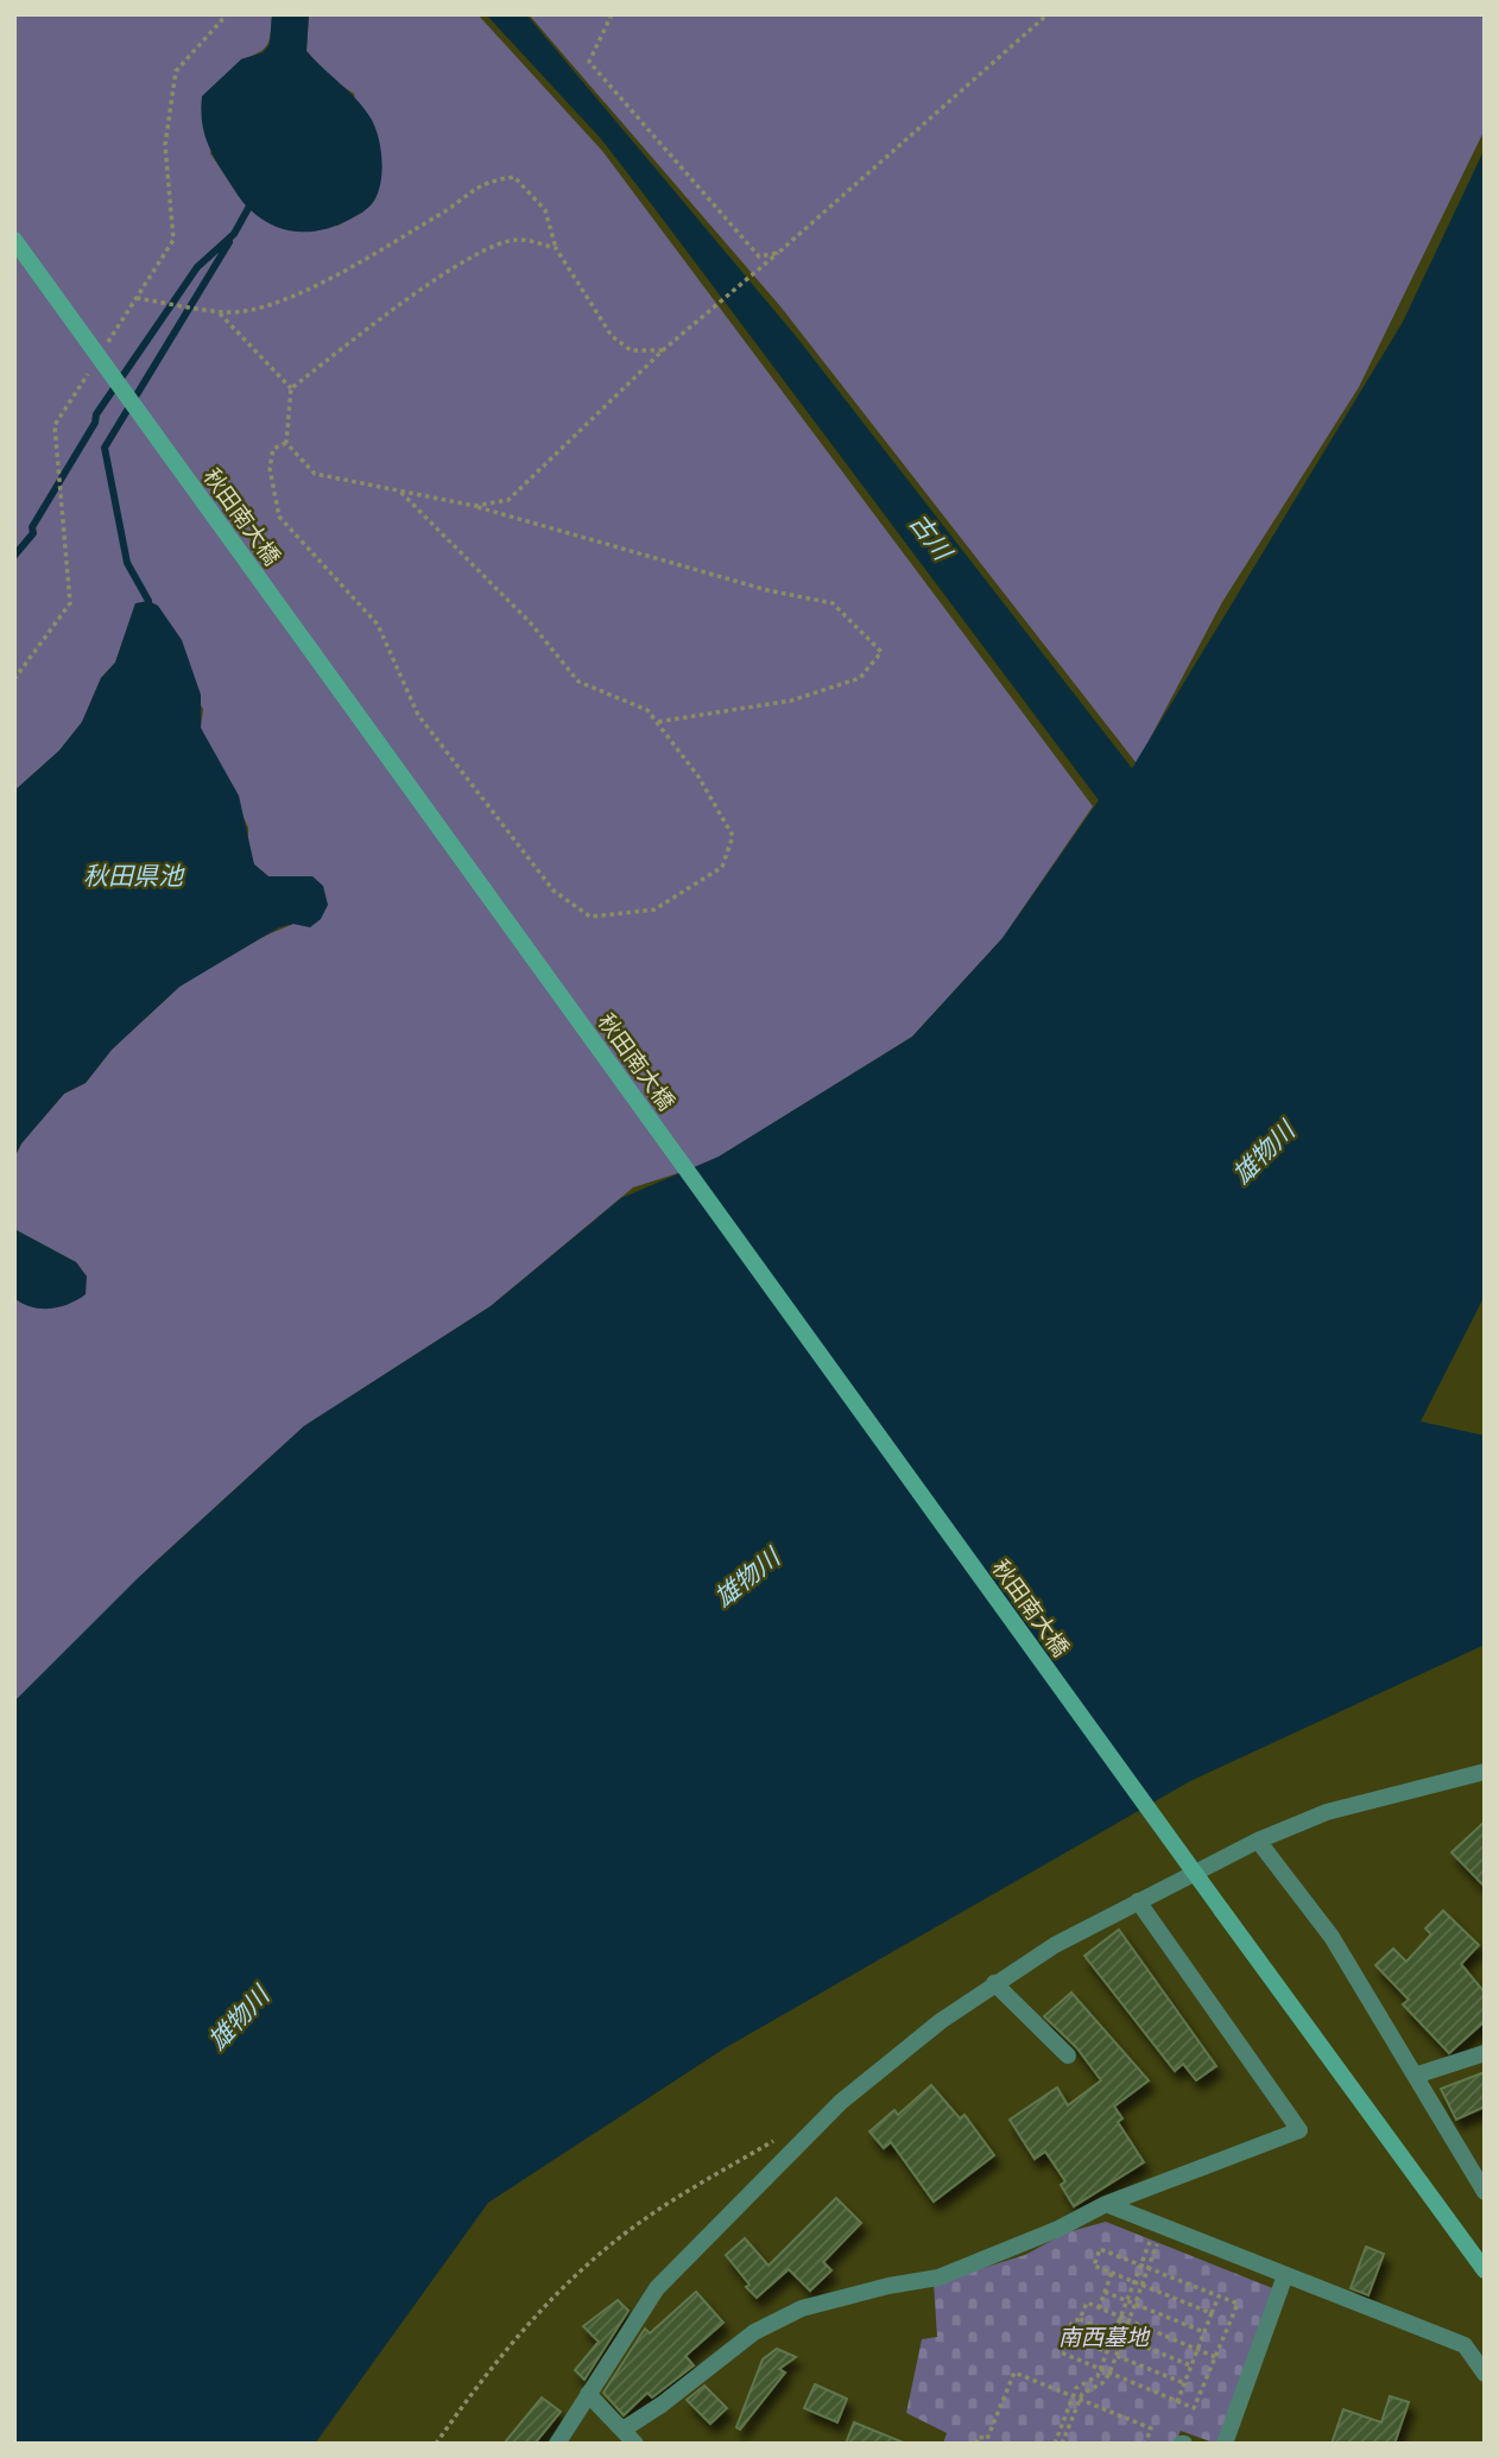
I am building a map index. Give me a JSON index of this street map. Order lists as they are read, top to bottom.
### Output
{
  "streets": {
    "street": ["秋田南大橋"]
  },
  "water": ["古川", "秋田県池", "雄物川"],
  "parks": ["南西墓地"]
}
